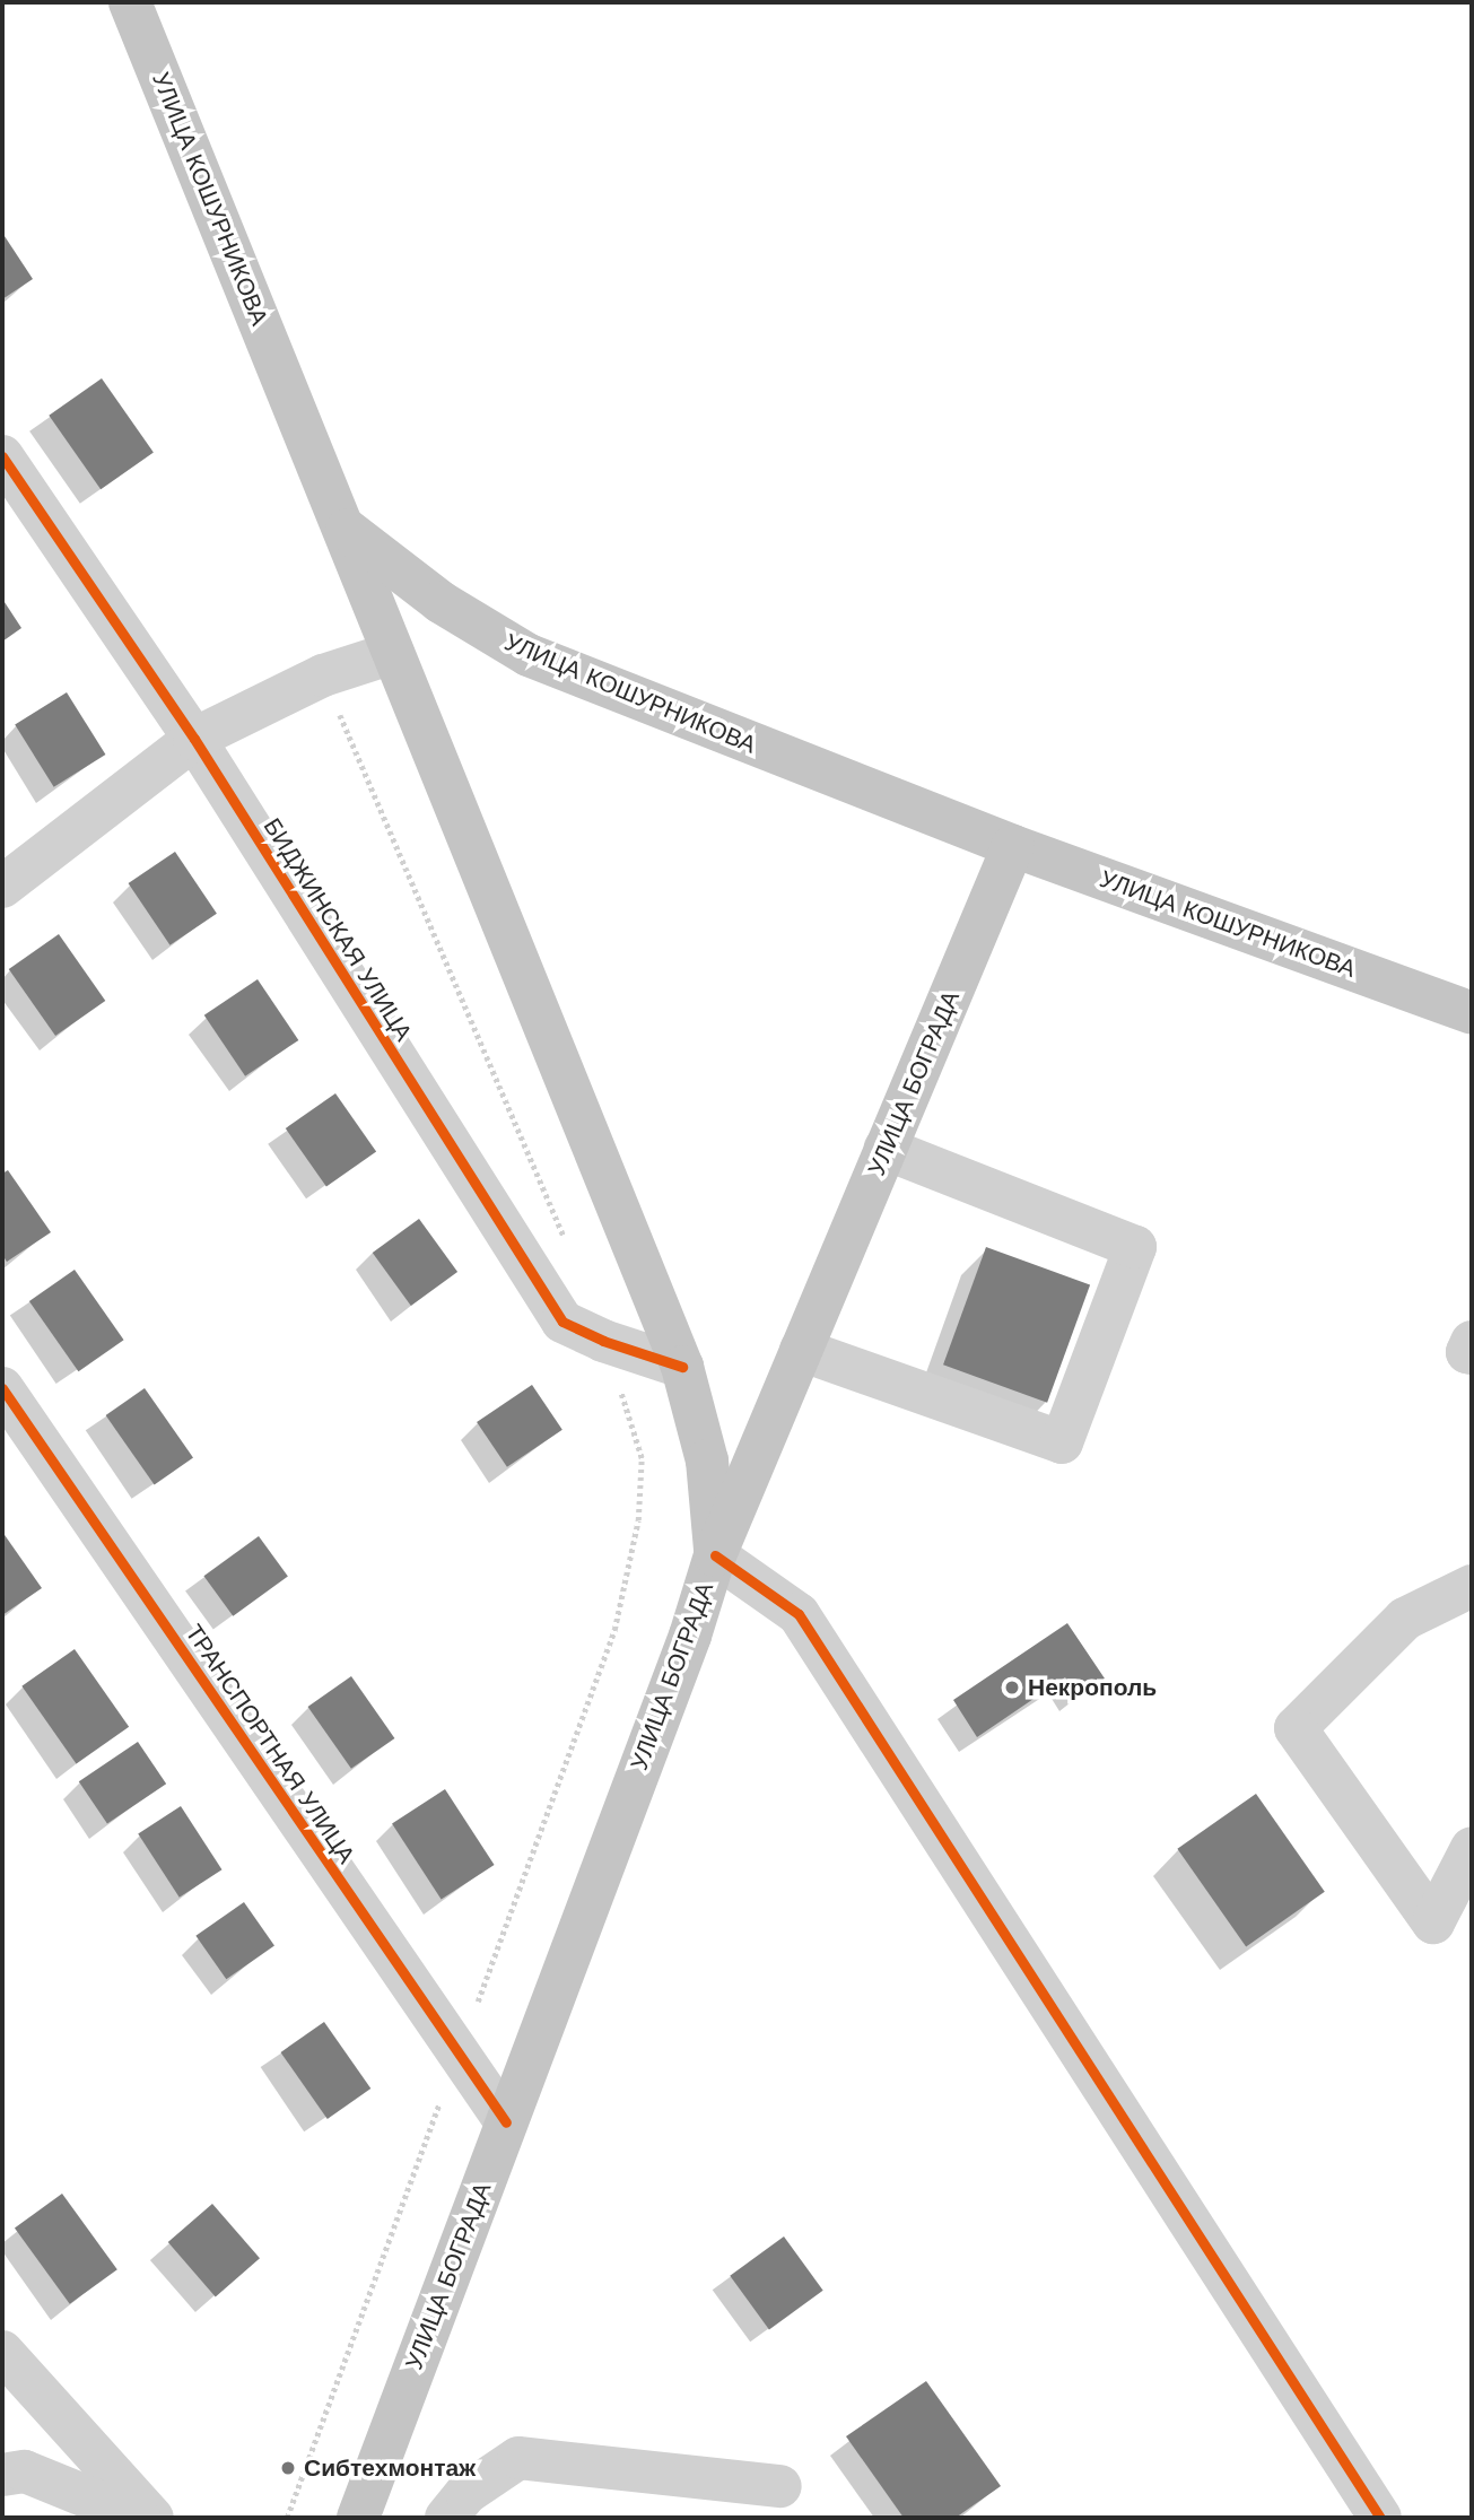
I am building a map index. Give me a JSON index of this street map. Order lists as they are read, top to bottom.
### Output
{
  "streets": {
    "main road": ["УЛИЦА КОШУРНИКОВА", "УЛИЦА БОГРАДА"],
    "street": ["БИДЖИНСКАЯ УЛИЦА", "ТРАНСПОРТНАЯ УЛИЦА"]
  },
  "crossings": [
    ["УЛИЦА КОШУРНИКОВА", "УЛИЦА БОГРАДА"],
    ["УЛИЦА БОГРАДА", "ТРАНСПОРТНАЯ УЛИЦА"]
  ],
  "places": ["Некрополь", "Сибтехмонтаж"]
}
